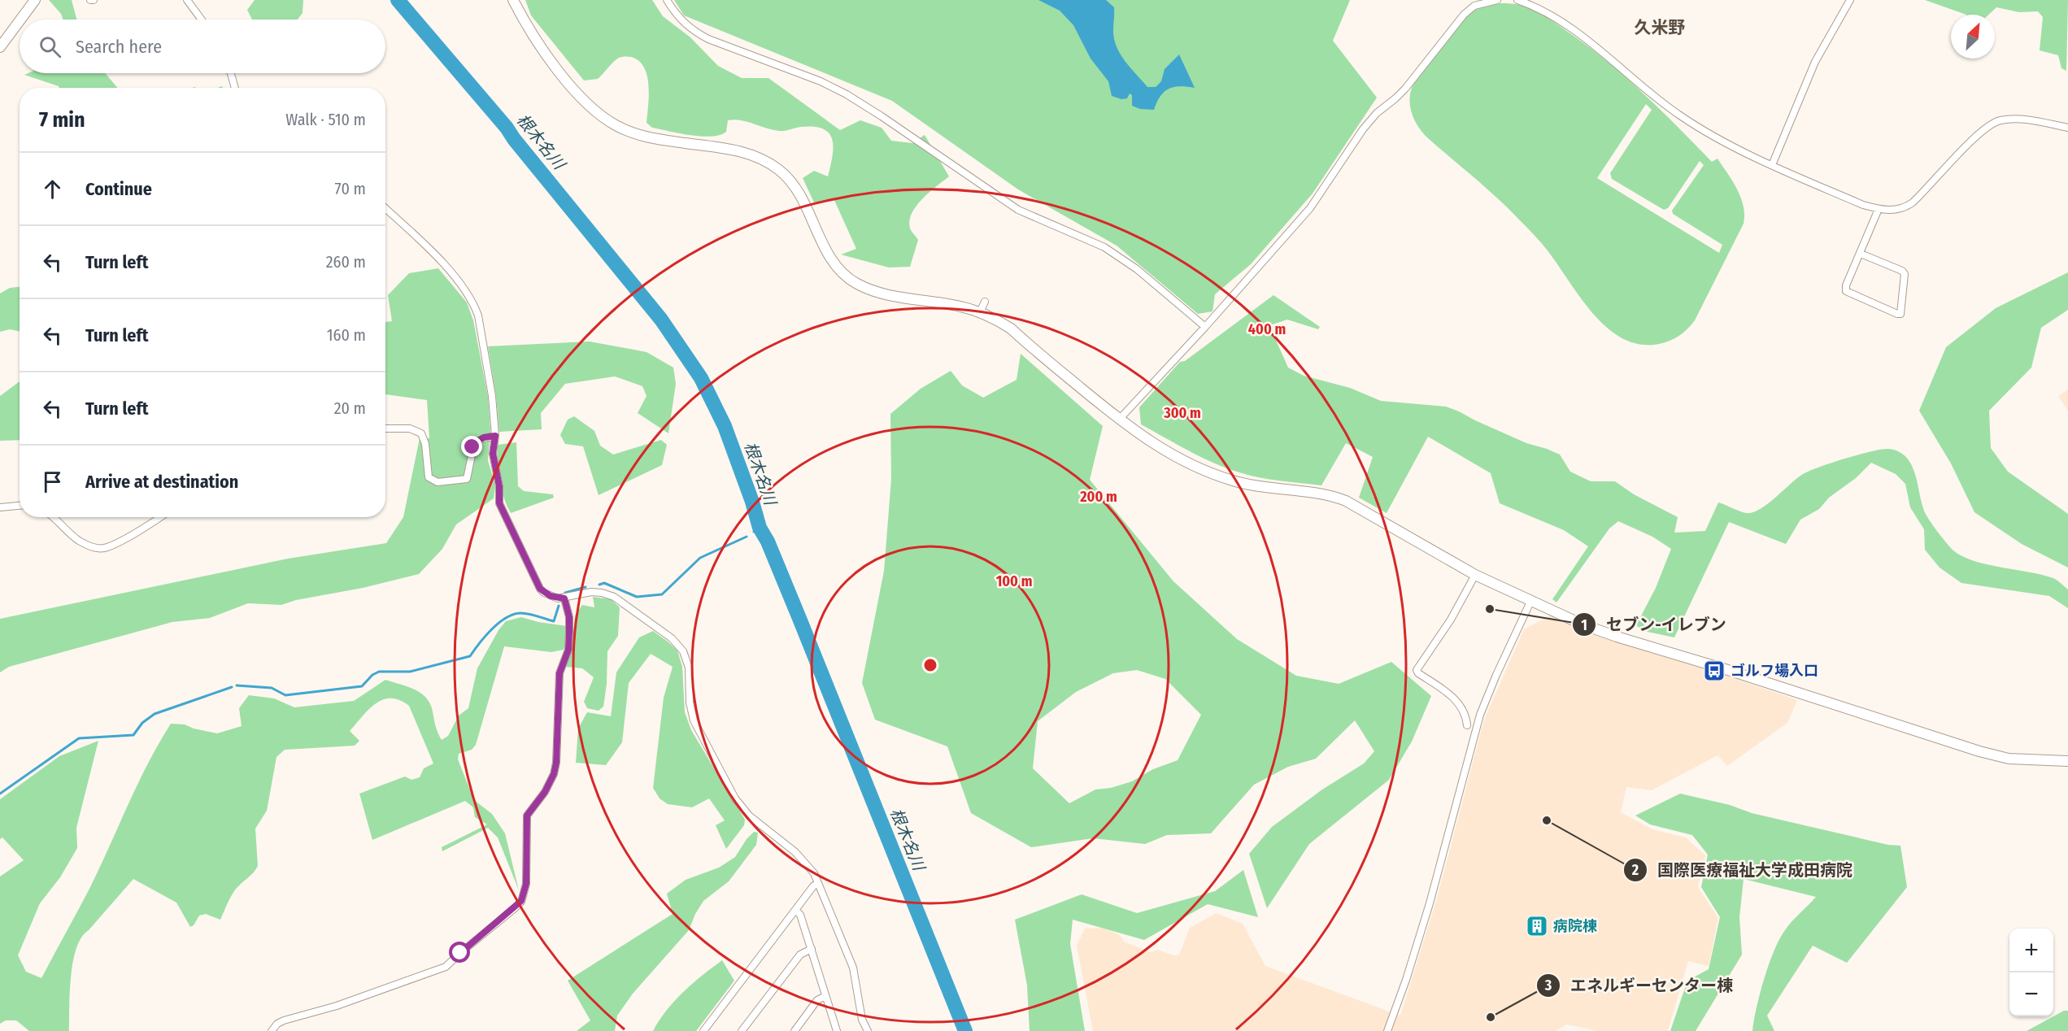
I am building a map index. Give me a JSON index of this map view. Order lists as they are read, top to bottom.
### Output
{
  "districts": ["久米野"],
  "water": ["根木名川"],
  "places": {
    "other": ["セブン-イレブン", "国際医療福祉大学成田病院", "エネルギーセンター棟"],
    "bus stop": ["ゴルフ場入口"],
    "building": ["病院棟"]
  },
  "north": "top right",
  "page": {
    "search": "Search here",
    "heading": ["7 min", "Walk · 510 m"],
    "list": [
      ["Continue", "70 m"],
      ["Turn left", "260 m"],
      ["Turn left", "160 m"],
      ["Turn left", "20 m"],
      "Arrive at destination"
    ],
    "map_buttons": ["+", "−"]
  },
  "rings": [
    "400 m",
    "300 m",
    "200 m",
    "100 m"
  ]
}
